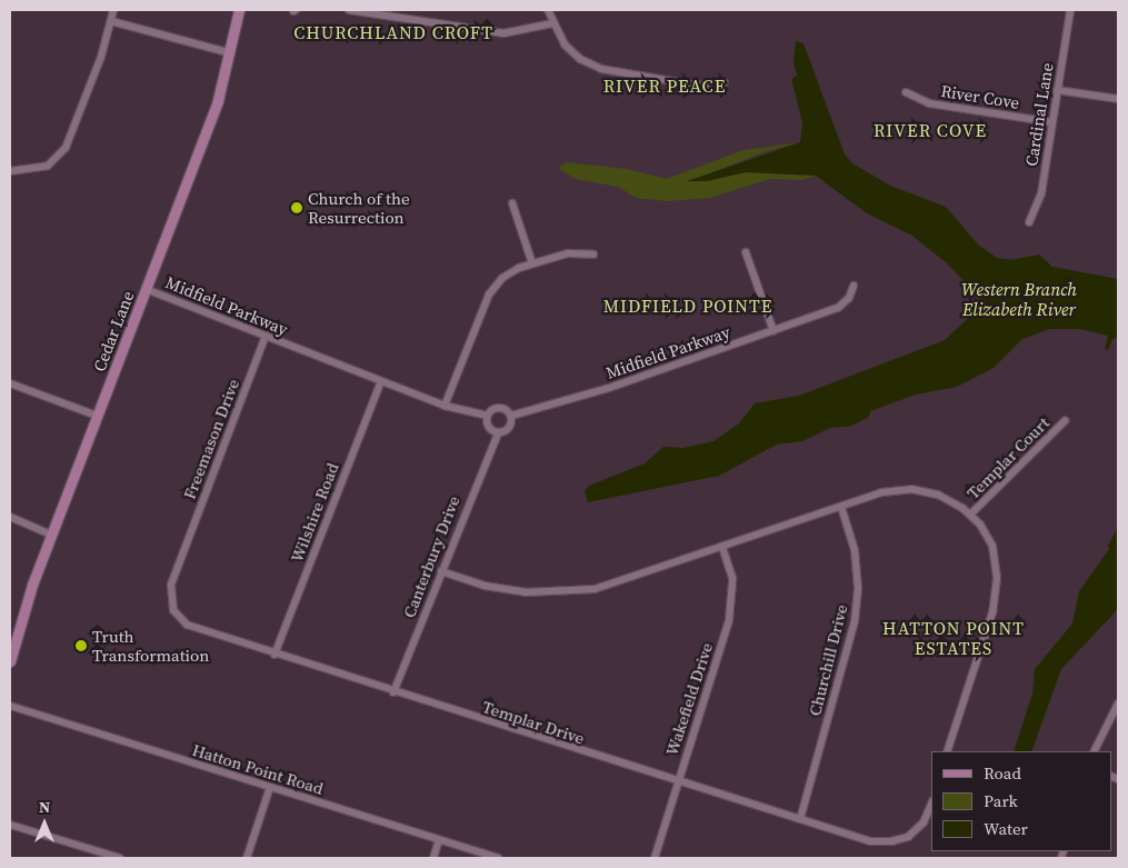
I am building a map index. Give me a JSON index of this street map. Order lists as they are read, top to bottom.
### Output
{
  "streets": {
    "main road": ["Cedar Lane"],
    "street": [
      "River Cove",
      "Cardinal Lane",
      "Midfield Parkway",
      "Freemason Drive",
      "Templar Court",
      "Wilshire Road",
      "Canterbury Drive",
      "Churchill Drive",
      "Wakefield Drive",
      "Templar Drive",
      "Hatton Point Road"
    ]
  },
  "crossings": [
    ["River Cove", "Cardinal Lane"],
    ["Midfield Parkway", "Cedar Lane"],
    ["Midfield Parkway", "Freemason Drive"],
    ["Midfield Parkway", "Wilshire Road"],
    ["Midfield Parkway", "Canterbury Drive"],
    ["Freemason Drive", "Templar Drive"],
    ["Wilshire Road", "Templar Drive"],
    ["Canterbury Drive", "Templar Drive"],
    ["Churchill Drive", "Templar Drive"],
    ["Wakefield Drive", "Templar Drive"]
  ],
  "districts": [
    "CHURCHLAND CROFT",
    "RIVER PEACE",
    "RIVER COVE",
    "MIDFIELD POINTE",
    "HATTON POINT ESTATES"
  ],
  "water": ["Western Branch Elizabeth River"],
  "places": ["Church of the Resurrection", "Truth Transformation"],
  "legend": ["Road", "Park", "Water"],
  "north": "top"
}
